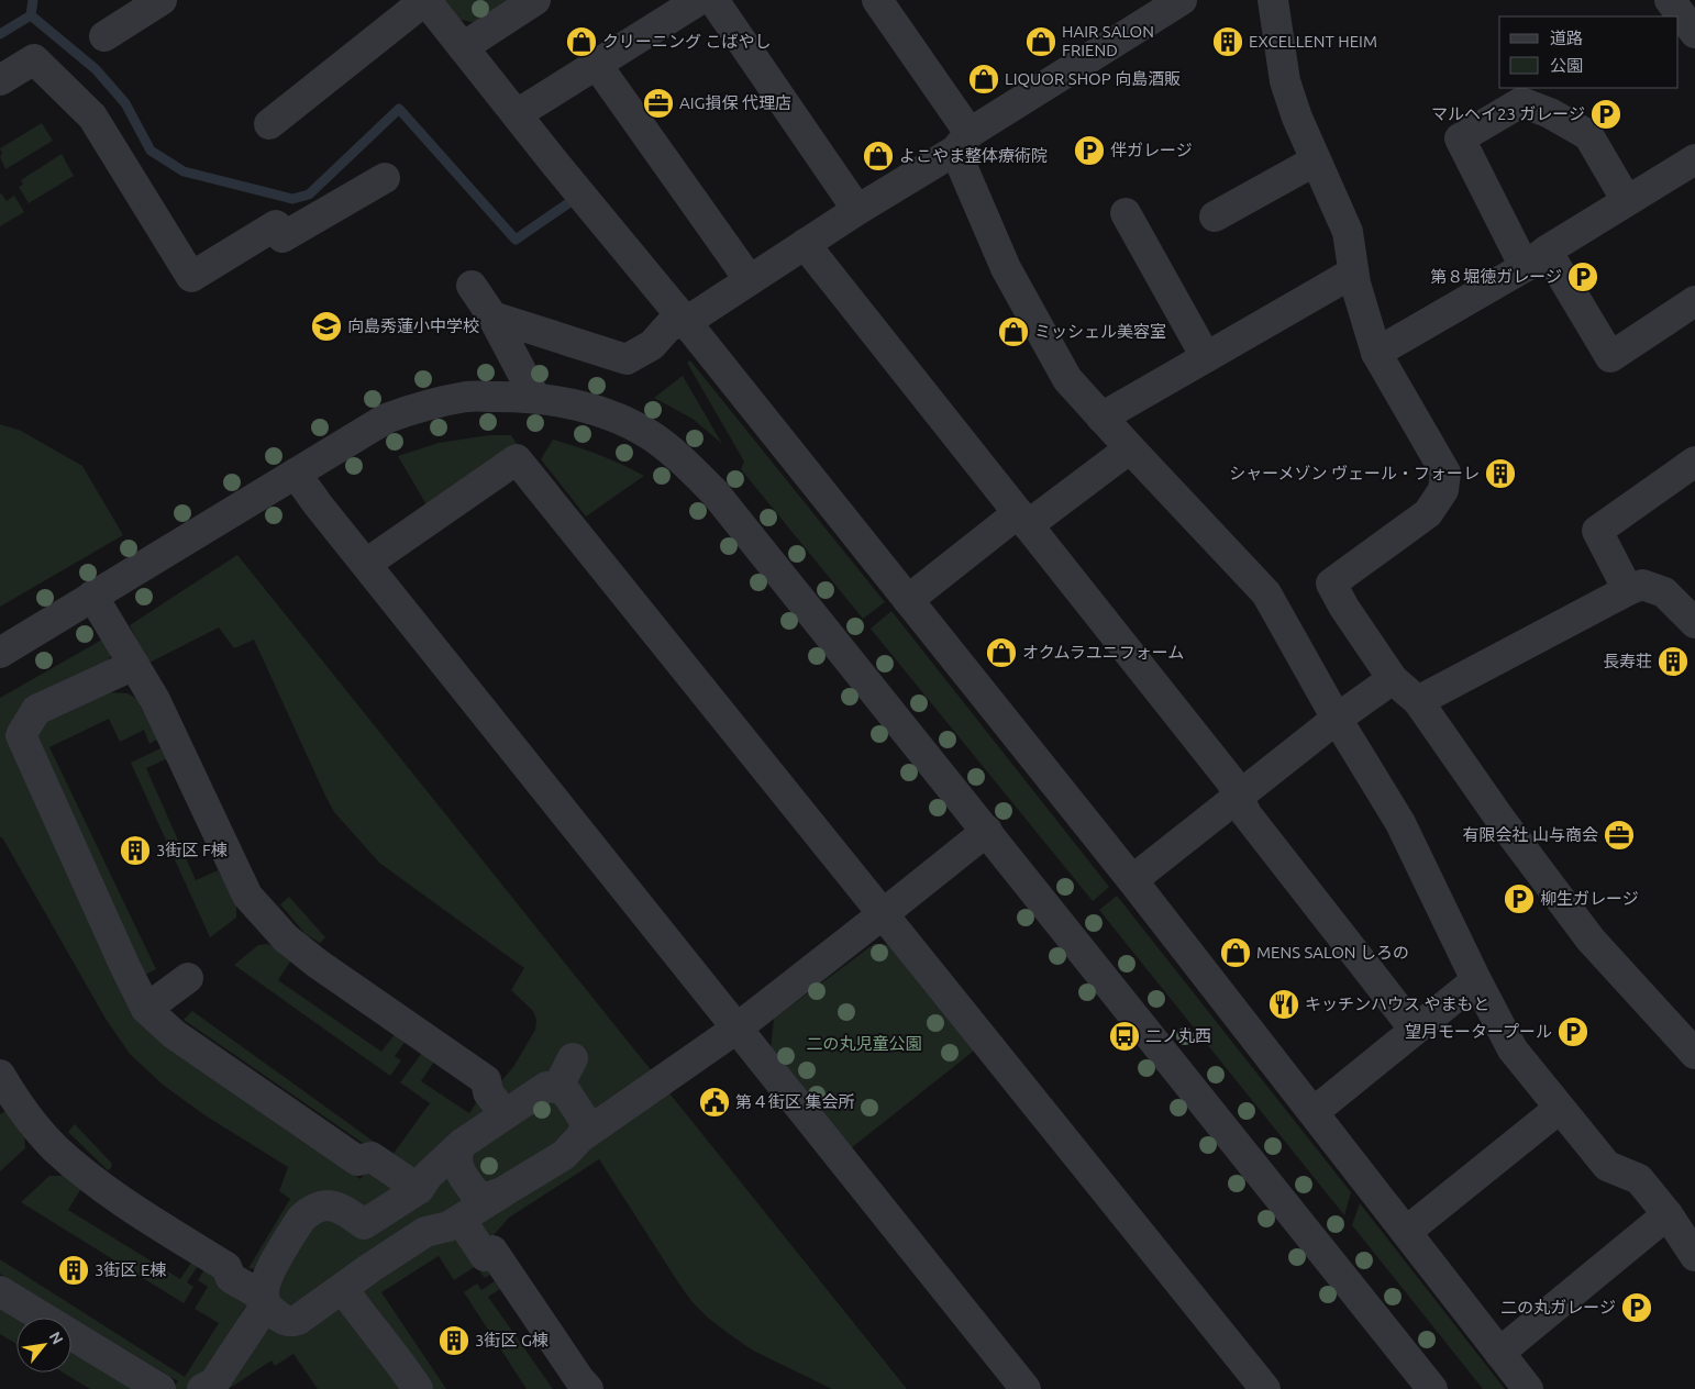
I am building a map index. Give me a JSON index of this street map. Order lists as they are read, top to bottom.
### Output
{
  "parks": ["二の丸児童公園"],
  "places": {
    "shop": [
      "クリーニング こばやし",
      "HAIR SALON FRIEND",
      "LIQUOR SHOP 向島酒販",
      "よこやま整体療術院",
      "ミッシェル美容室",
      "オクムラユニフォーム",
      "MENS SALON しろの"
    ],
    "building": [
      "EXCELLENT HEIM",
      "シャーメゾン ヴェール・フォーレ",
      "長寿荘",
      "3街区 F棟",
      "3街区 E棟",
      "3街区 G棟"
    ],
    "office": ["AIG損保 代理店", "有限会社 山与商会"],
    "parking": [
      "マルヘイ23 ガレージ",
      "伴ガレージ",
      "第８堀徳ガレージ",
      "柳生ガレージ",
      "望月モータープール",
      "二の丸ガレージ"
    ],
    "school or university": ["向島秀蓮小中学校"],
    "restaurant": ["キッチンハウス やまもと"],
    "bus stop": ["二ノ丸西"],
    "public building": ["第４街区 集会所"]
  },
  "legend": ["道路", "公園"],
  "north": "top right"
}
